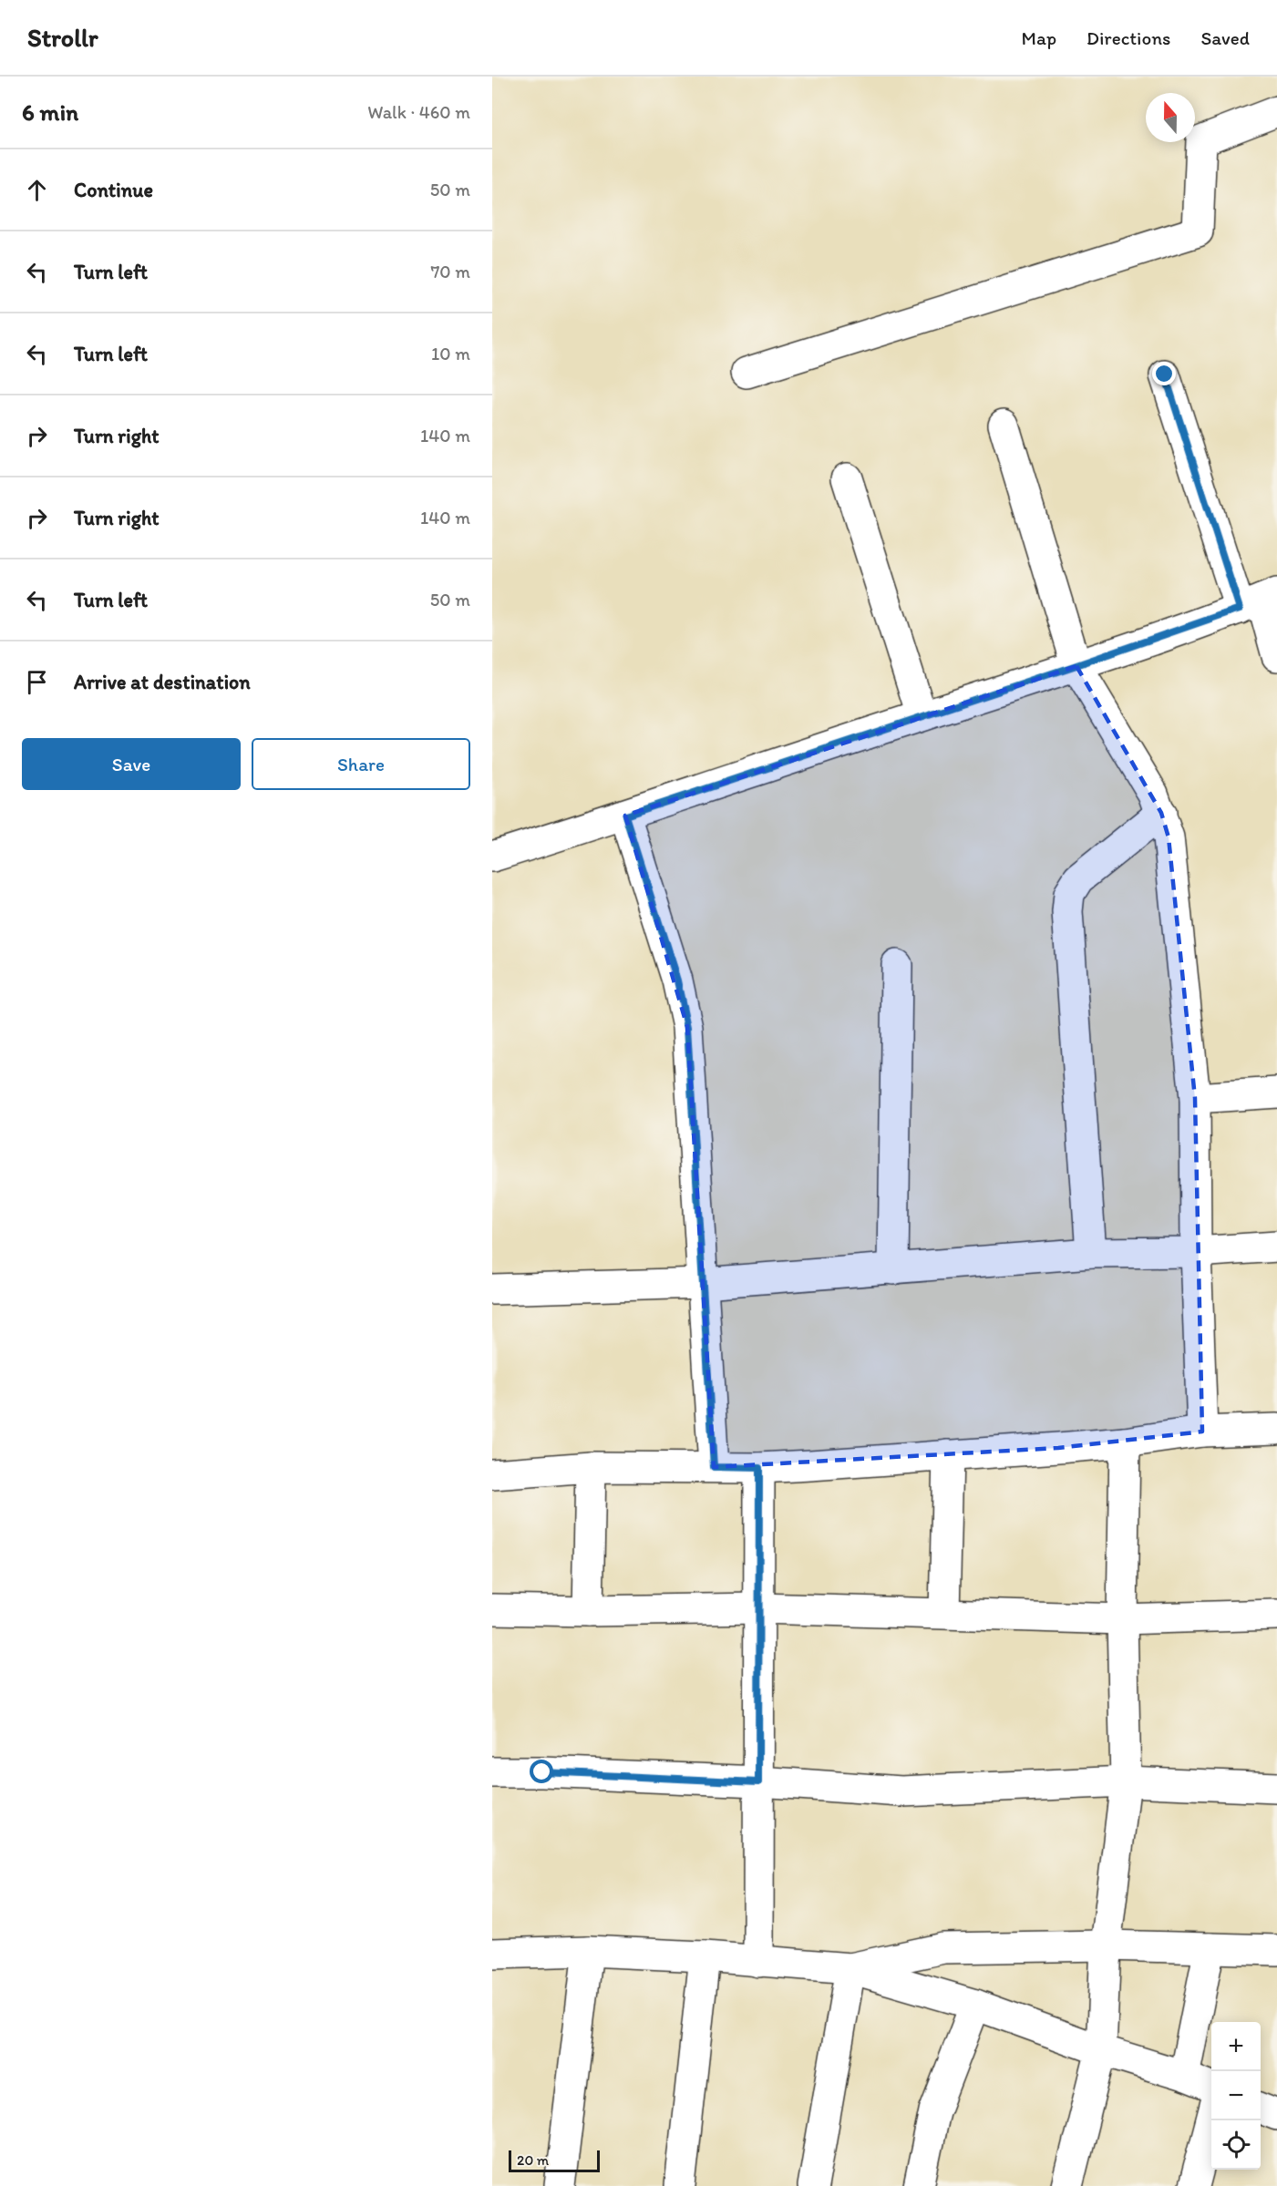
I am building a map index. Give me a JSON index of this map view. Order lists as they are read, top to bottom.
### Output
{
  "scale_bar": "20 m",
  "north": "top",
  "page": {
    "header": "Strollr",
    "nav": ["Map", "Directions", "Saved"],
    "heading": ["6 min", "Walk · 460 m"],
    "list": [
      ["Continue", "50 m"],
      ["Turn left", "70 m"],
      ["Turn left", "10 m"],
      ["Turn right", "140 m"],
      ["Turn right", "140 m"],
      ["Turn left", "50 m"],
      "Arrive at destination"
    ],
    "buttons": ["Save", "Share"],
    "map_buttons": ["+", "−"],
    "scale": "20 m"
  }
}
